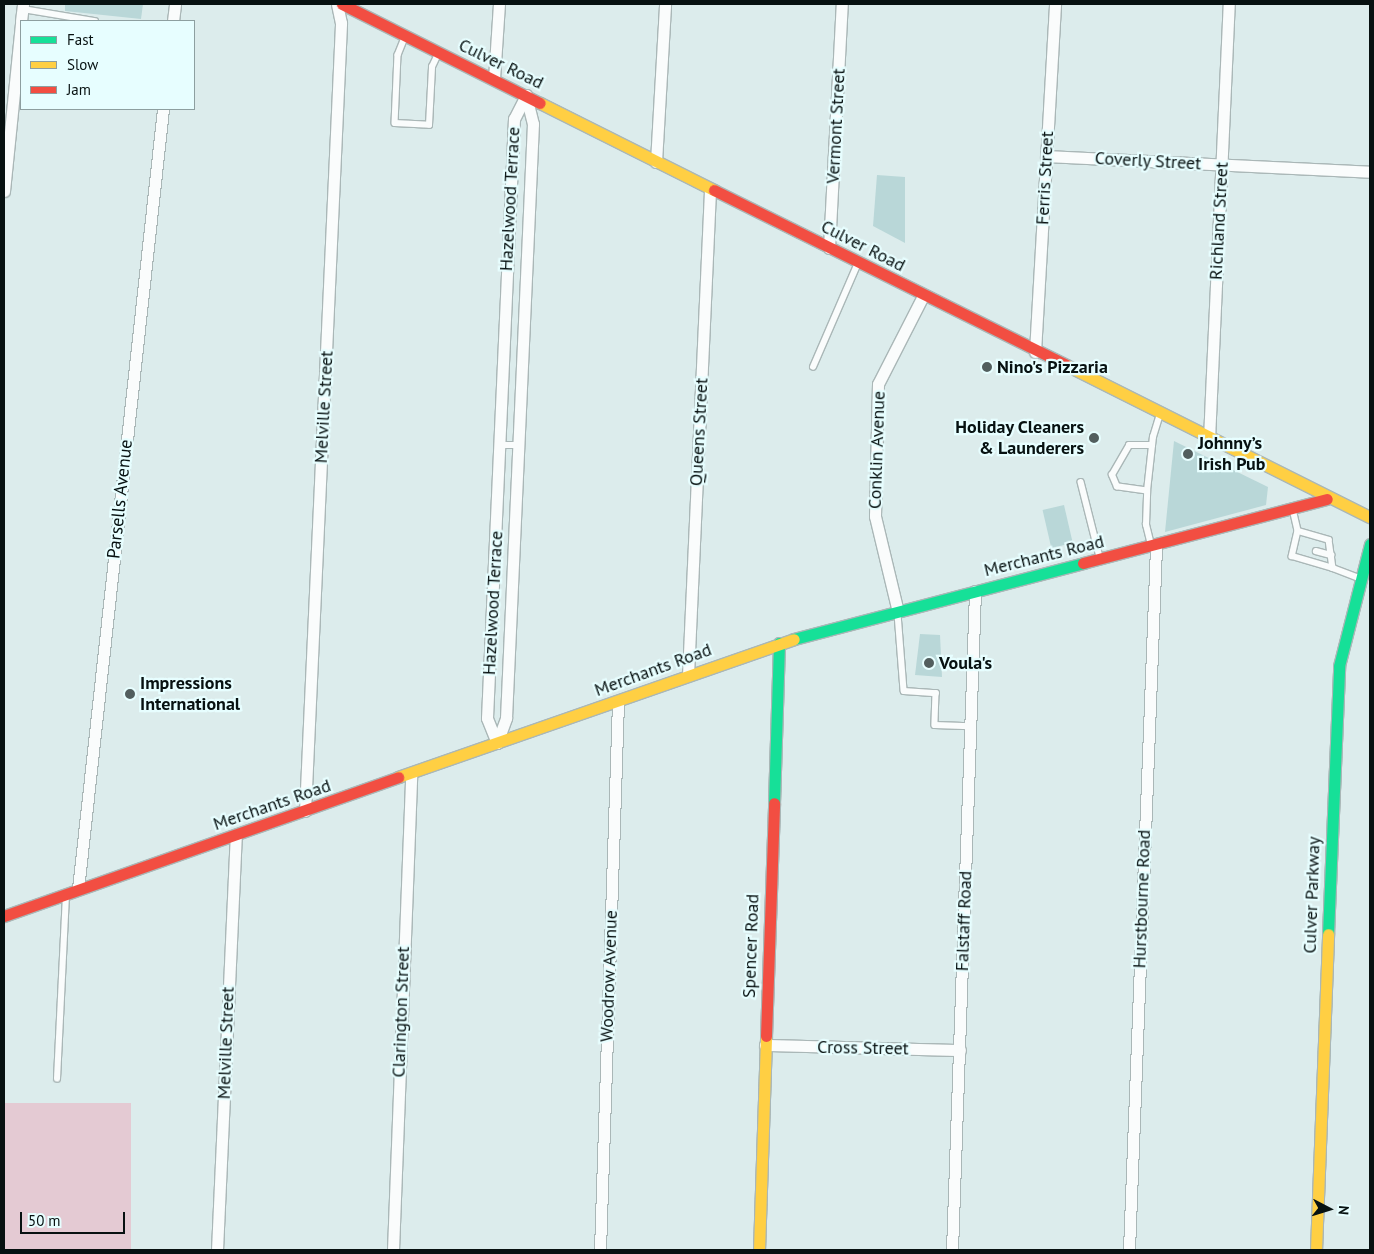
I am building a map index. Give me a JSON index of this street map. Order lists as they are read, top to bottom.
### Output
{
  "streets": {
    "street": [
      "Culver Road",
      "Vermont Street",
      "Coverly Street",
      "Ferris Street",
      "Hazelwood Terrace",
      "Richland Street",
      "Melville Street",
      "Queens Street",
      "Conklin Avenue",
      "Parsells Avenue",
      "Merchants Road",
      "Culver Parkway",
      "Hurstbourne Road",
      "Falstaff Road",
      "Spencer Road",
      "Woodrow Avenue",
      "Clarington Street",
      "Cross Street"
    ]
  },
  "crossings": [
    ["Culver Road", "Vermont Street"],
    ["Culver Road", "Ferris Street"],
    ["Culver Road", "Hazelwood Terrace"],
    ["Culver Road", "Richland Street"],
    ["Culver Road", "Queens Street"],
    ["Culver Road", "Conklin Avenue"],
    ["Culver Road", "Merchants Road"],
    ["Coverly Street", "Ferris Street"],
    ["Coverly Street", "Richland Street"],
    ["Hazelwood Terrace", "Merchants Road"],
    ["Melville Street", "Merchants Road"],
    ["Queens Street", "Merchants Road"],
    ["Conklin Avenue", "Merchants Road"],
    ["Parsells Avenue", "Merchants Road"],
    ["Merchants Road", "Hurstbourne Road"],
    ["Merchants Road", "Falstaff Road"],
    ["Merchants Road", "Spencer Road"],
    ["Merchants Road", "Woodrow Avenue"],
    ["Merchants Road", "Clarington Street"],
    ["Falstaff Road", "Cross Street"],
    ["Spencer Road", "Cross Street"]
  ],
  "places": [
    "Nino's Pizzaria",
    "Holiday Cleaners & Launderers",
    "Johnny’s Irish Pub",
    "Voula's",
    "Impressions International"
  ],
  "legend": ["Fast", "Slow", "Jam"],
  "scale_bar": "50 m",
  "north": "right"
}
